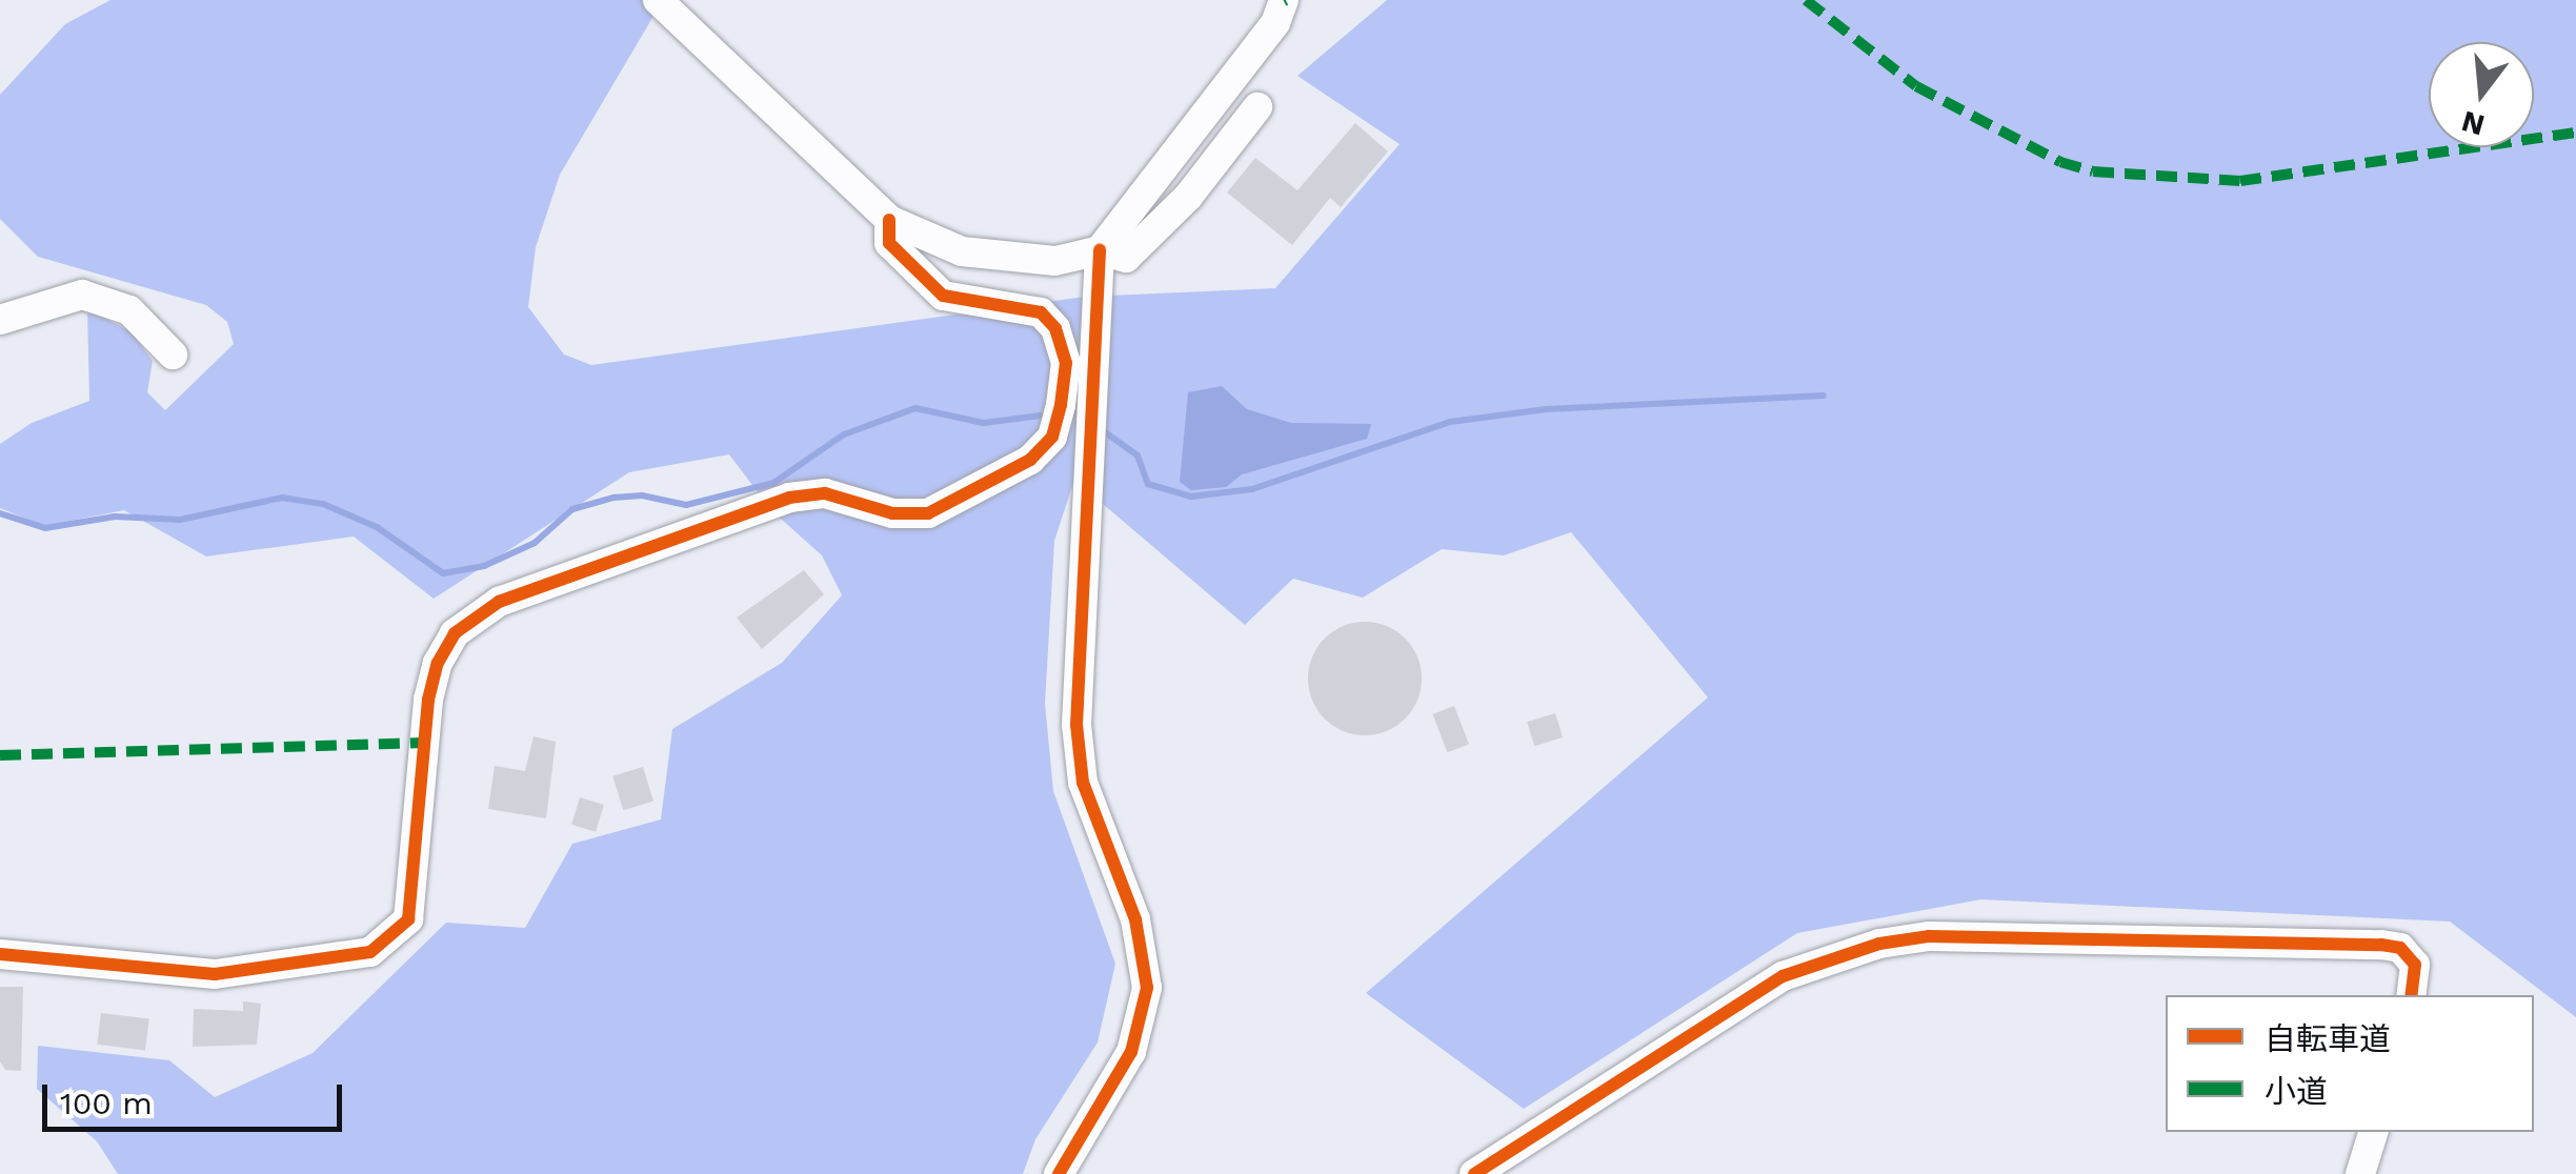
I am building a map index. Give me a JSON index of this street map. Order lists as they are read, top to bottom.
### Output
{
  "legend": ["自転車道", "小道"],
  "scale_bar": "100 m",
  "north": "bottom"
}
